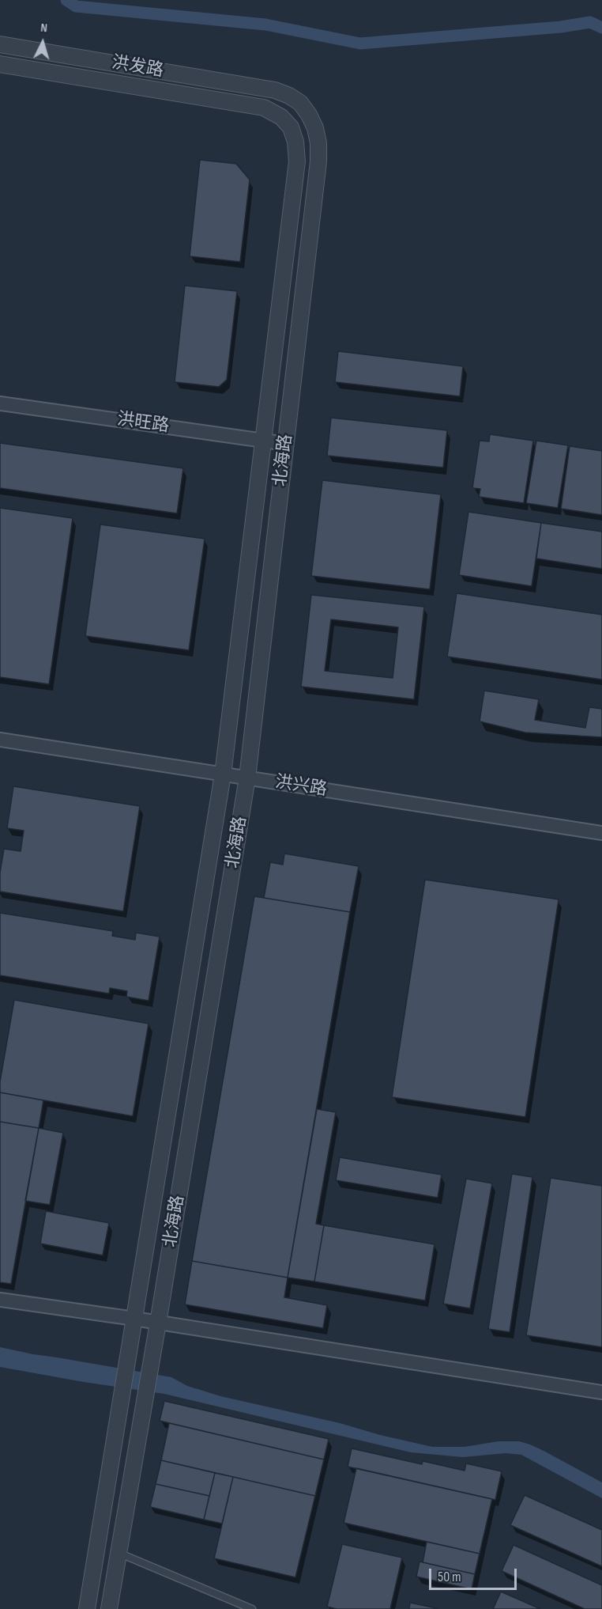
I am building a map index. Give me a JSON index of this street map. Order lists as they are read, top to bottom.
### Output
{
  "streets": {
    "street": [
      "洪发路",
      "洪旺路",
      "北海路",
      "洪兴路"
    ]
  },
  "crossings": [
    ["洪发路", "北海路"],
    ["洪旺路", "北海路"],
    ["北海路", "洪兴路"]
  ],
  "scale_bar": "50 m",
  "north": "top"
}
